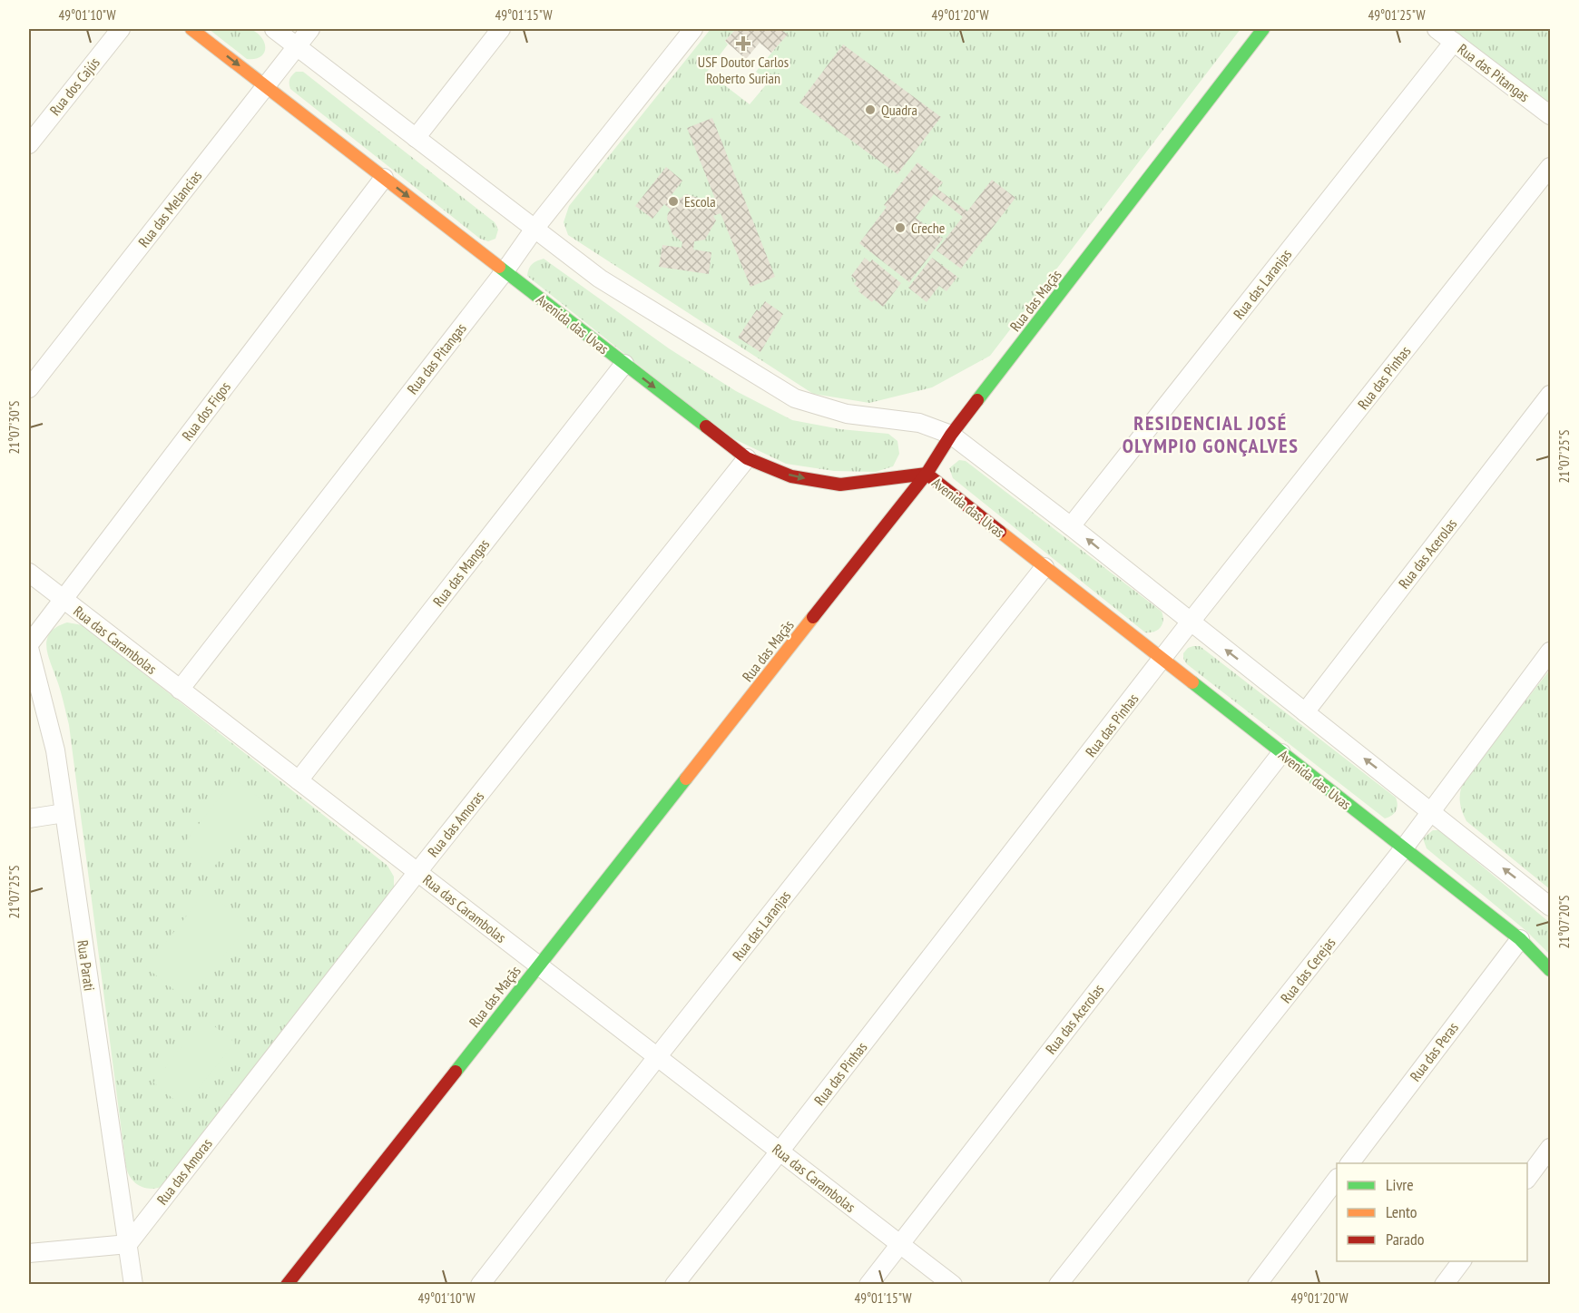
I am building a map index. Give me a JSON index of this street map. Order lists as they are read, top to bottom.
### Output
{
  "streets": {
    "street": [
      "Rua das Pitangas",
      "Rua dos Cajús",
      "Rua das Melancias",
      "Rua das Laranjas",
      "Rua das Maçãs",
      "Avenida das Uvas",
      "Rua das Pinhas",
      "Rua dos Figos",
      "Rua das Acerolas",
      "Rua das Mangas",
      "Rua das Carambolas",
      "Rua das Amoras",
      "Rua Parati",
      "Rua das Cerejas",
      "Rua das Peras"
    ]
  },
  "crossings": [
    ["Rua das Pitangas", "Rua das Laranjas"],
    ["Rua das Pitangas", "Avenida das Uvas"],
    ["Rua das Pitangas", "Rua das Carambolas"],
    ["Rua das Melancias", "Avenida das Uvas"],
    ["Rua das Laranjas", "Avenida das Uvas"],
    ["Rua das Laranjas", "Rua das Carambolas"],
    ["Rua das Maçãs", "Avenida das Uvas"],
    ["Rua das Maçãs", "Rua das Carambolas"],
    ["Avenida das Uvas", "Rua das Pinhas"],
    ["Avenida das Uvas", "Rua dos Figos"],
    ["Avenida das Uvas", "Rua das Acerolas"],
    ["Avenida das Uvas", "Rua das Mangas"],
    ["Avenida das Uvas", "Rua das Amoras"],
    ["Avenida das Uvas", "Rua das Cerejas"],
    ["Avenida das Uvas", "Rua das Peras"],
    ["Rua das Pinhas", "Rua das Carambolas"],
    ["Rua dos Figos", "Rua das Carambolas"],
    ["Rua dos Figos", "Rua Parati"],
    ["Rua das Acerolas", "Rua das Carambolas"],
    ["Rua das Mangas", "Rua das Carambolas"],
    ["Rua das Carambolas", "Rua das Amoras"],
    ["Rua das Amoras", "Rua Parati"]
  ],
  "districts": ["RESIDENCIAL JOSÉ OLYMPIO GONÇALVES"],
  "places": {
    "health": ["USF Doutor Carlos Roberto Surian"],
    "other": ["Quadra", "Escola", "Creche"]
  },
  "legend": ["Livre", "Lento", "Parado"],
  "coordinates": [
    "49°01'10\"W",
    "49°01'15\"W",
    "49°01'20\"W",
    "49°01'25\"W",
    "21°07'30\"S",
    "21°07'25\"S",
    "21°07'20\"S"
  ]
}
